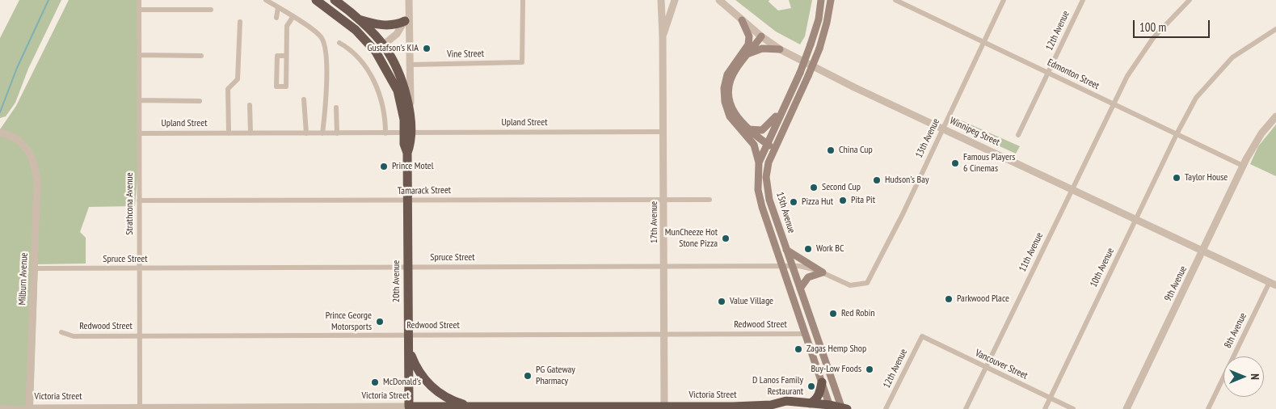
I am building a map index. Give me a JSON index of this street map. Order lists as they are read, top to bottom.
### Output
{
  "streets": {
    "highway": ["20th Avenue", "Victoria Street"],
    "main road": ["15th Avenue"],
    "street": [
      "12th Avenue",
      "Vine Street",
      "Edmonton Street",
      "Upland Street",
      "Winnipeg Street",
      "13th Avenue",
      "Tamarack Street",
      "Strathcona Avenue",
      "17th Avenue",
      "11th Avenue",
      "Spruce Street",
      "10th Avenue",
      "Milburn Avenue",
      "9th Avenue",
      "Redwood Street",
      "8th Avenue",
      "Vancouver Street"
    ]
  },
  "crossings": [
    ["12th Avenue", "Edmonton Street"],
    ["12th Avenue", "Vancouver Street"],
    ["Vine Street", "20th Avenue"],
    ["Edmonton Street", "13th Avenue"],
    ["Edmonton Street", "11th Avenue"],
    ["Edmonton Street", "10th Avenue"],
    ["Edmonton Street", "9th Avenue"],
    ["Upland Street", "Strathcona Avenue"],
    ["Upland Street", "17th Avenue"],
    ["Upland Street", "20th Avenue"],
    ["Winnipeg Street", "13th Avenue"],
    ["Winnipeg Street", "11th Avenue"],
    ["Winnipeg Street", "10th Avenue"],
    ["Winnipeg Street", "9th Avenue"],
    ["Winnipeg Street", "8th Avenue"],
    ["13th Avenue", "Spruce Street"],
    ["Tamarack Street", "Strathcona Avenue"],
    ["Tamarack Street", "17th Avenue"],
    ["Tamarack Street", "20th Avenue"],
    ["Strathcona Avenue", "Spruce Street"],
    ["Strathcona Avenue", "Redwood Street"],
    ["Strathcona Avenue", "Victoria Street"],
    ["15th Avenue", "Spruce Street"],
    ["15th Avenue", "Redwood Street"],
    ["15th Avenue", "Victoria Street"],
    ["17th Avenue", "Spruce Street"],
    ["17th Avenue", "Redwood Street"],
    ["17th Avenue", "Victoria Street"],
    ["11th Avenue", "Vancouver Street"],
    ["Spruce Street", "Milburn Avenue"],
    ["Spruce Street", "20th Avenue"],
    ["10th Avenue", "Vancouver Street"],
    ["Milburn Avenue", "Victoria Street"],
    ["20th Avenue", "Redwood Street"],
    ["20th Avenue", "Victoria Street"]
  ],
  "places": [
    "Gustafson's KIA",
    "China Cup",
    "Famous Players 6 Cinemas",
    "Prince Motel",
    "Taylor House",
    "Hudson's Bay",
    "Second Cup",
    "Pita Pit",
    "Pizza Hut",
    "MunCheeze Hot Stone Pizza",
    "Work BC",
    "Parkwood Place",
    "Value Village",
    "Red Robin",
    "Prince George Motorsports",
    "Zagas Hemp Shop",
    "Buy-Low Foods",
    "PG Gateway Pharmacy",
    "McDonald's",
    "D Lanos Family Restaurant"
  ],
  "scale_bar": "100 m",
  "north": "right"
}
